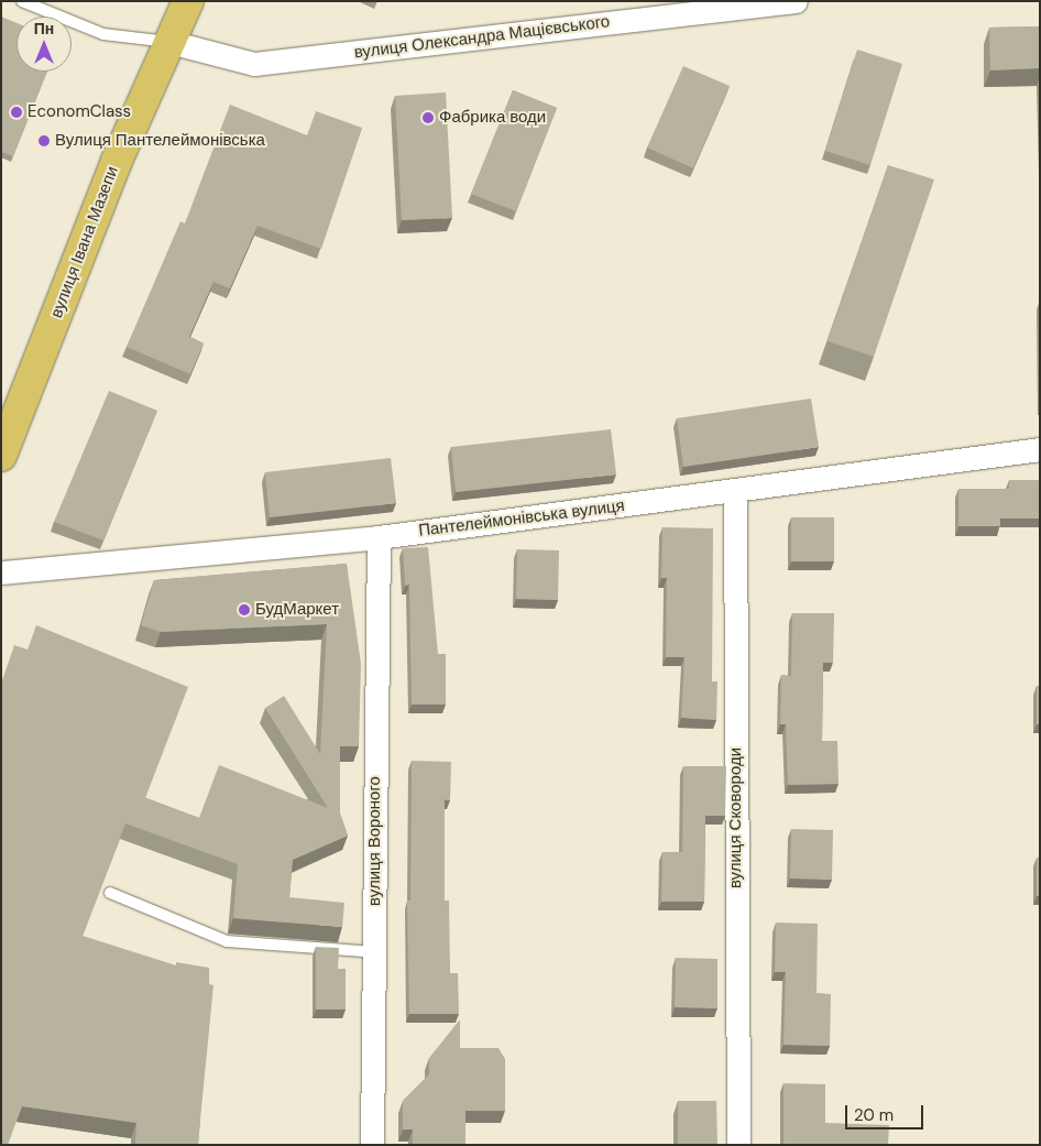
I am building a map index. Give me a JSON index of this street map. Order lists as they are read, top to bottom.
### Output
{
  "streets": {
    "main road": ["вулиця Івана Мазепи"],
    "street": [
      "вулиця Олександра Мацієвського",
      "Пантелеймонівська вулиця",
      "вулиця Сковороди",
      "вулиця Вороного"
    ]
  },
  "crossings": [
    ["вулиця Олександра Мацієвського", "вулиця Івана Мазепи"],
    ["Пантелеймонівська вулиця", "вулиця Сковороди"],
    ["Пантелеймонівська вулиця", "вулиця Вороного"]
  ],
  "places": [
    "EconomClass",
    "Фабрика води",
    "Вулиця Пантелеймонівська",
    "БудМаркет"
  ],
  "scale_bar": "20 m",
  "north": "top"
}
